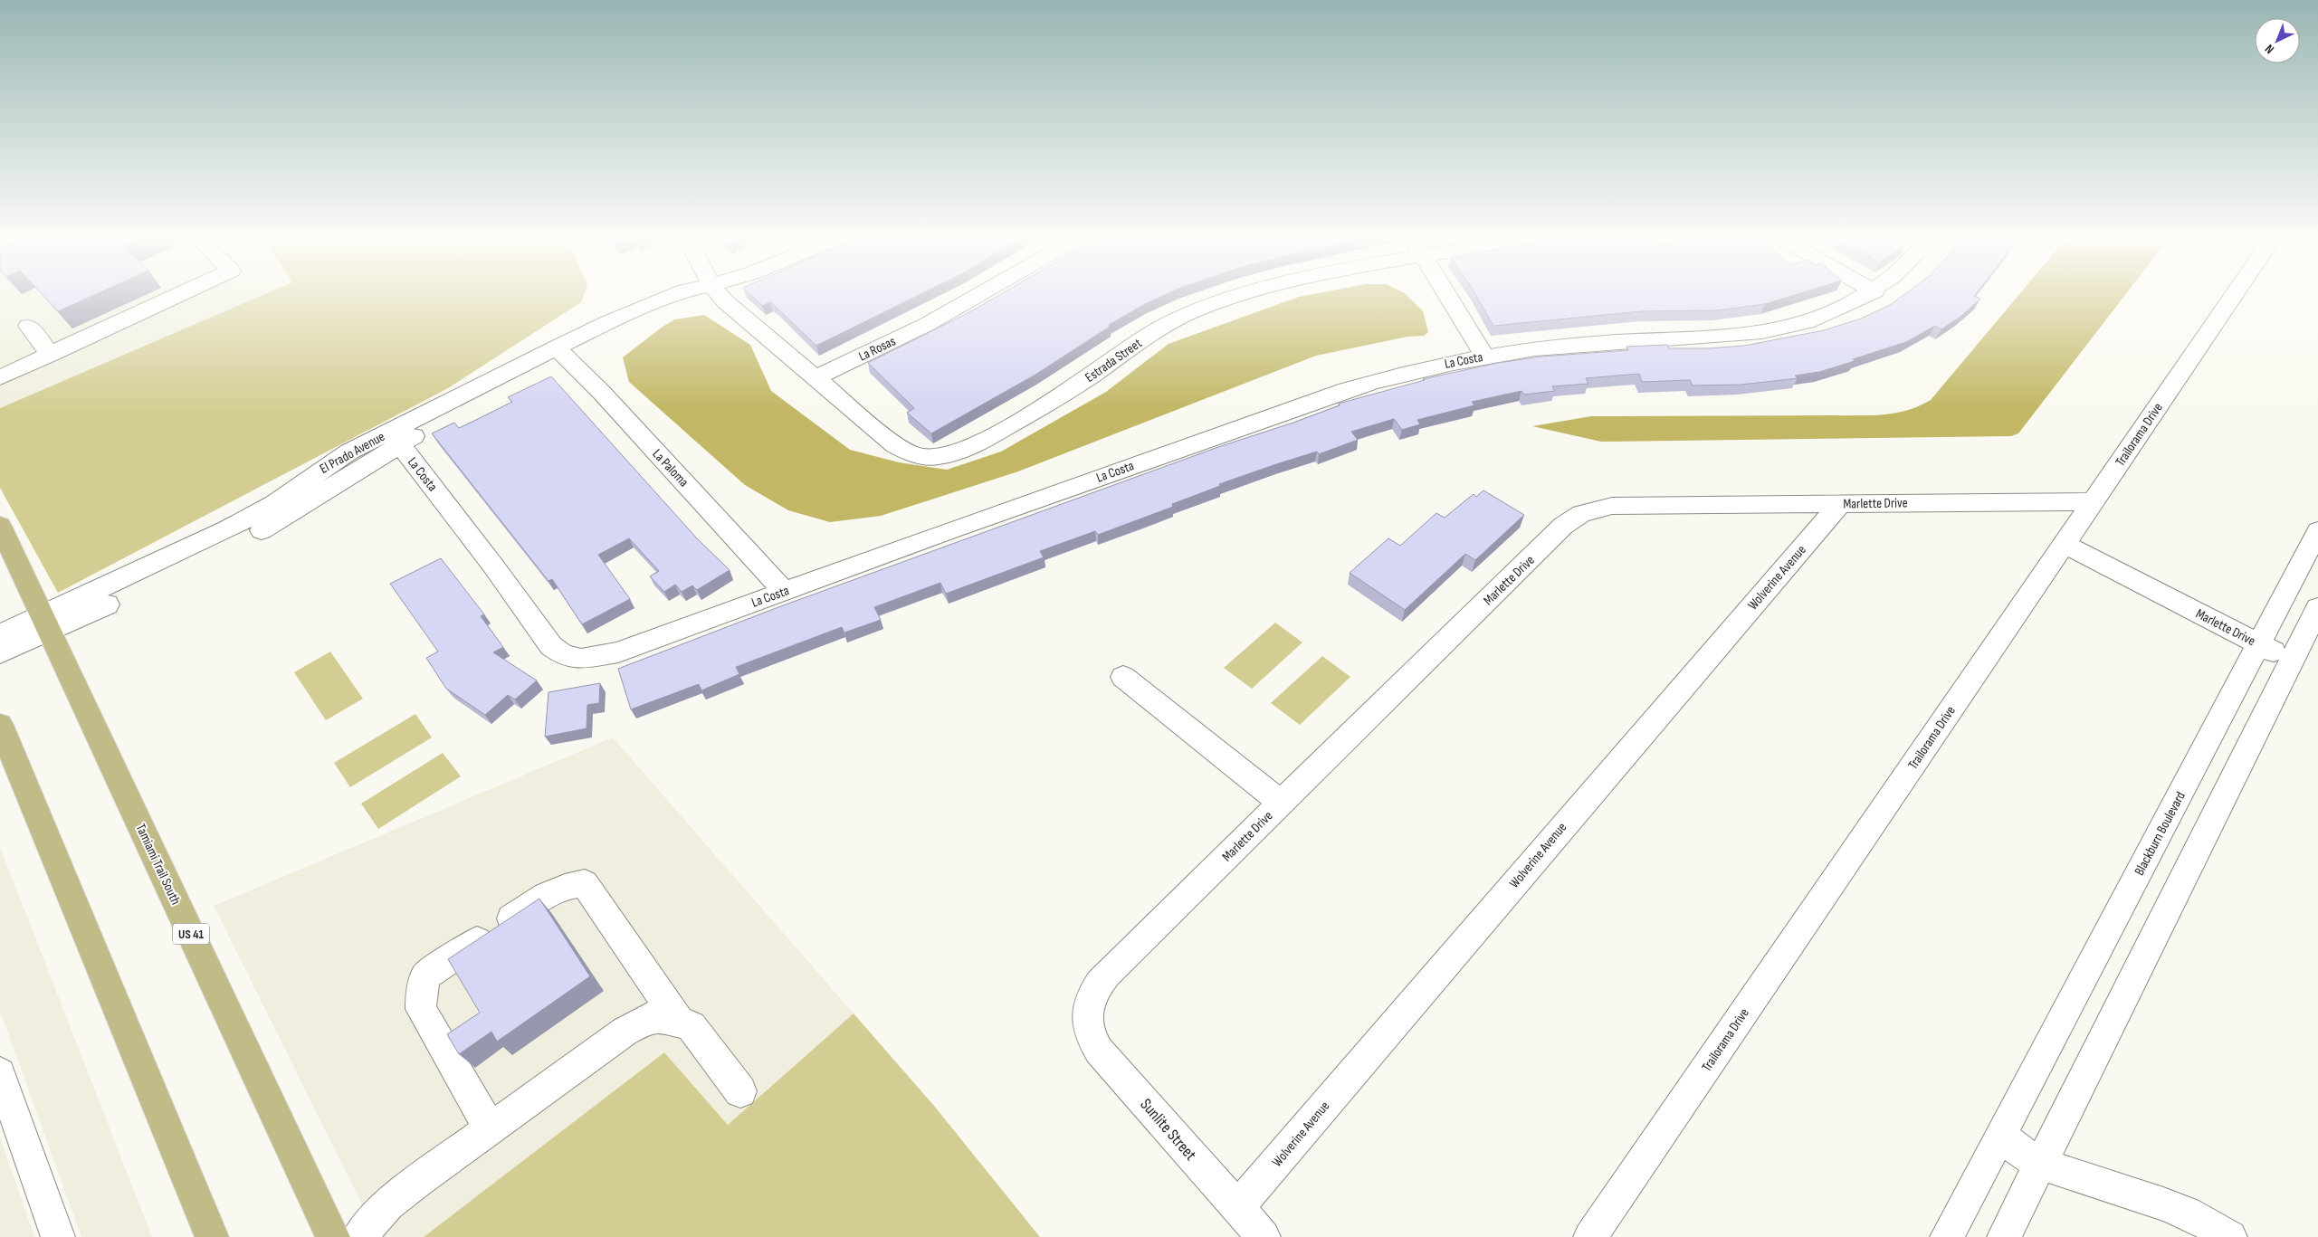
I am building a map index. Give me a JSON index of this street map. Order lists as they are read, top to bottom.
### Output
{
  "streets": {
    "main road": ["Tamiami Trail South", "US 41"],
    "street": [
      "La Rosas",
      "Estrada Street",
      "La Costa",
      "Trailorama Drive",
      "La Paloma",
      "Marlette Drive",
      "Wolverine Avenue",
      "Blackburn Boulevard",
      "Sunlite Street"
    ]
  },
  "crossings": [
    ["La Rosas", "Estrada Street"],
    ["La Costa", "La Paloma"],
    ["Trailorama Drive", "Marlette Drive"],
    ["Marlette Drive", "Wolverine Avenue"],
    ["Marlette Drive", "Blackburn Boulevard"],
    ["Marlette Drive", "Sunlite Street"],
    ["Wolverine Avenue", "Sunlite Street"],
    ["Tamiami Trail South", "US 41"]
  ],
  "north": "bottom left"
}
